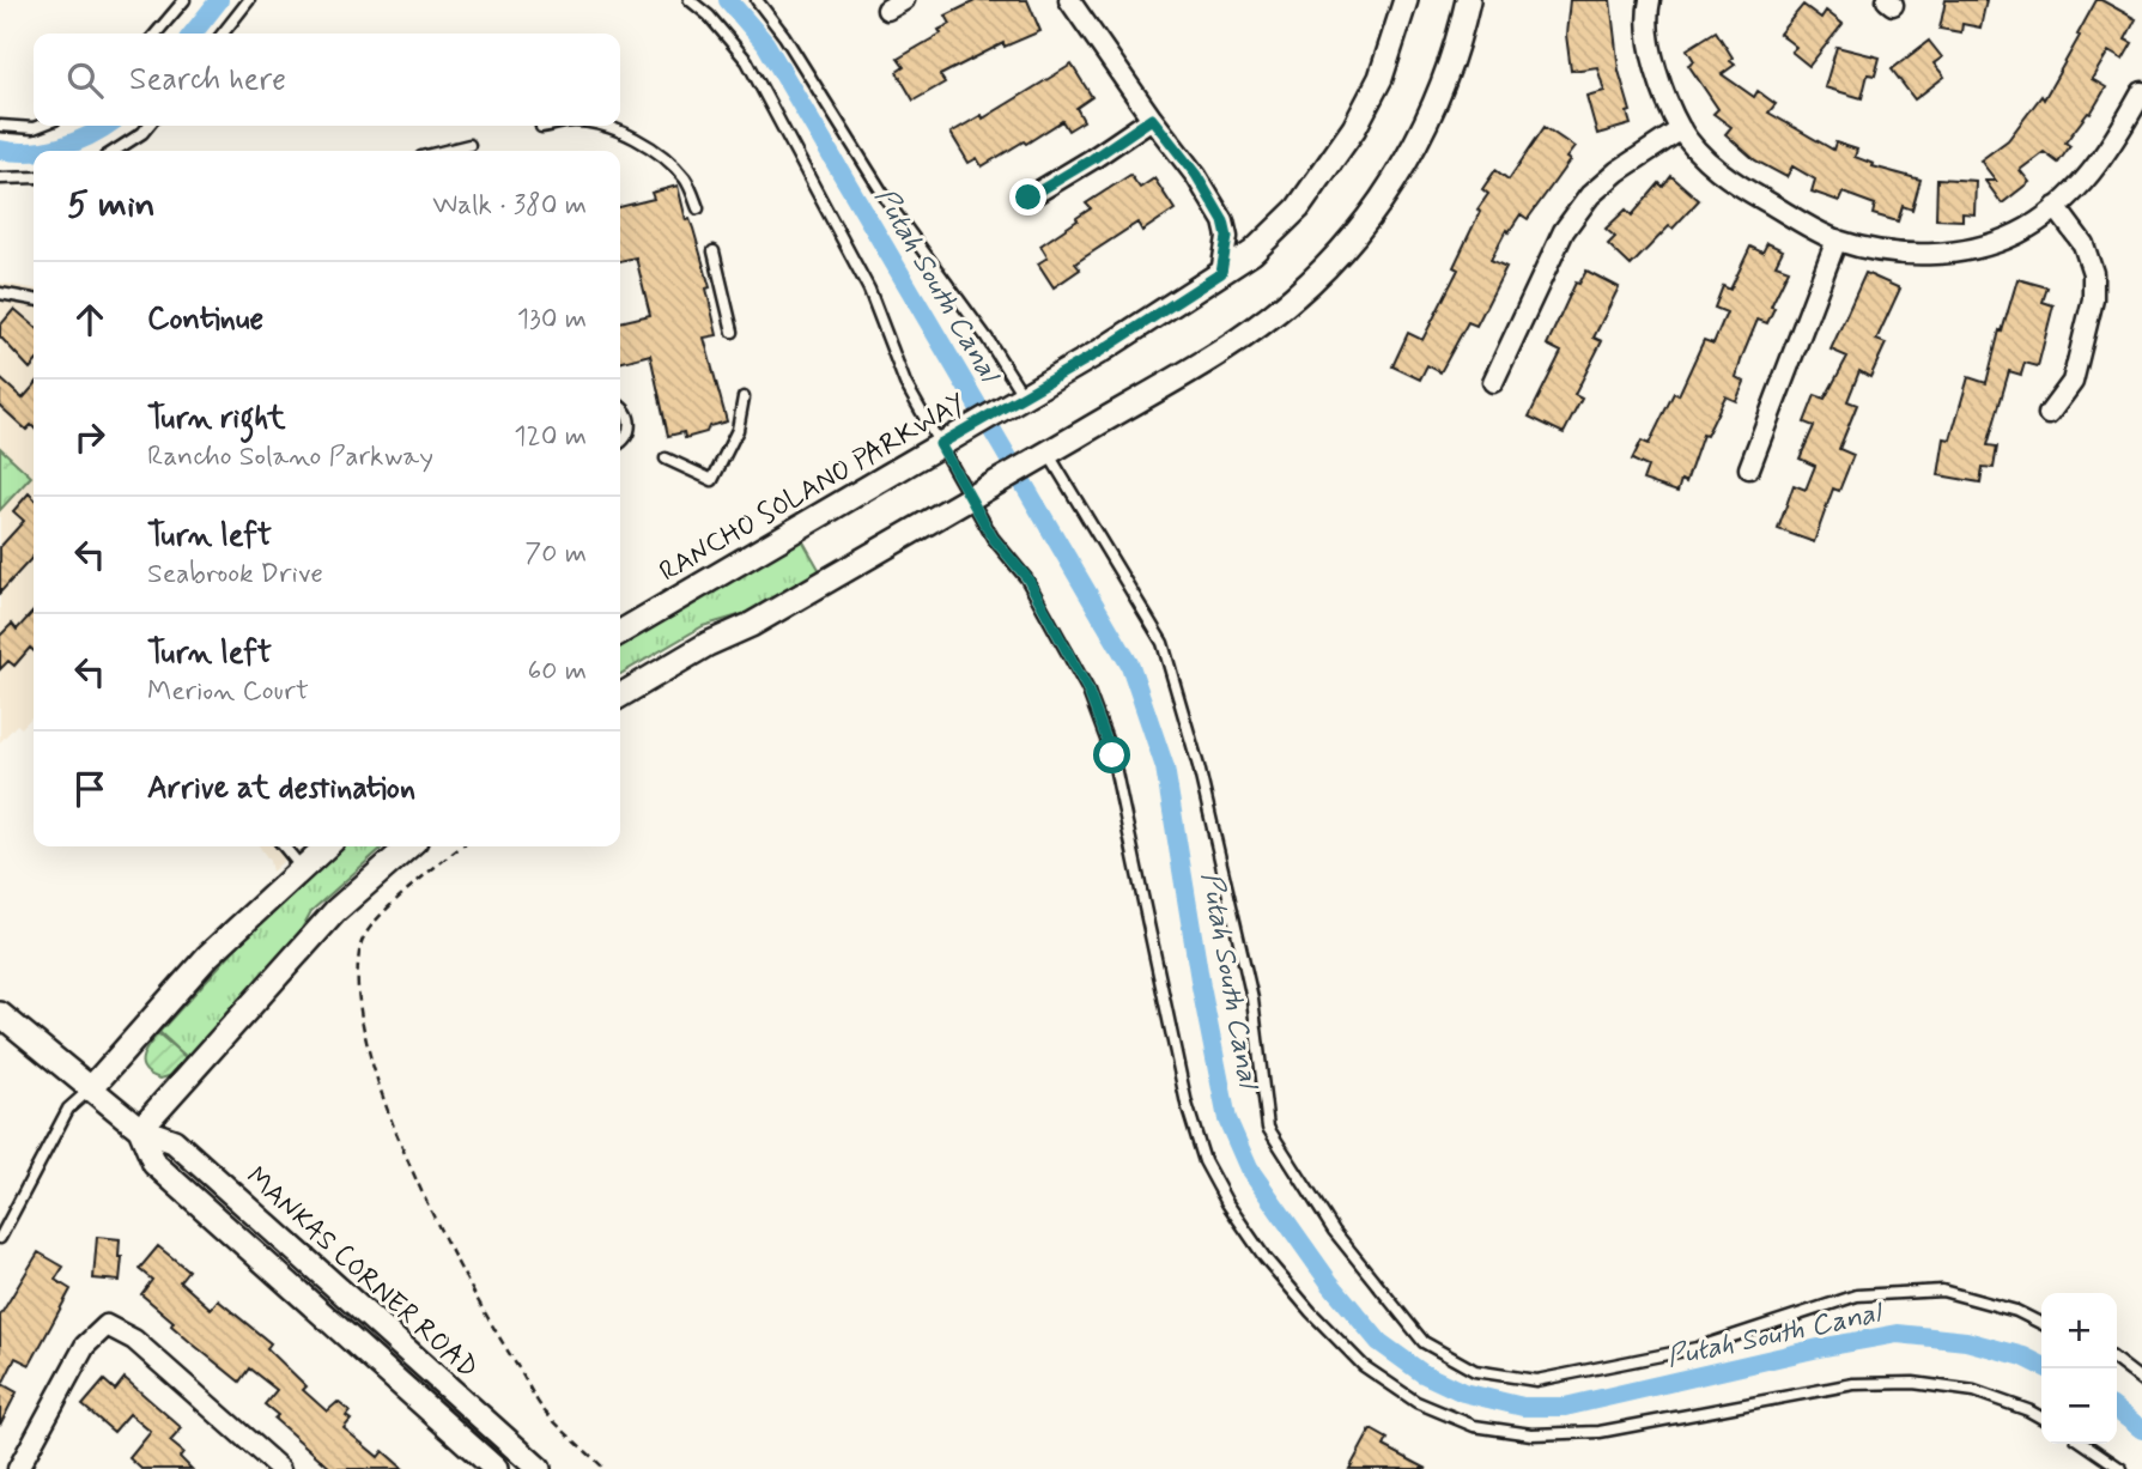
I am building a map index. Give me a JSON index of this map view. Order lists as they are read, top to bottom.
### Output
{
  "streets": {
    "street": ["RANCHO SOLANO PARKWAY", "MANKAS CORNER ROAD"]
  },
  "water": ["Putah South Canal"],
  "page": {
    "search": "Search here",
    "heading": ["5 min", "Walk · 380 m"],
    "list": [
      ["Continue", "130 m"],
      ["Turn right", "Rancho Solano Parkway", "120 m"],
      ["Turn left", "Seabrook Drive", "70 m"],
      ["Turn left", "Merion Court", "60 m"],
      "Arrive at destination"
    ],
    "map_buttons": ["+", "−"]
  }
}
